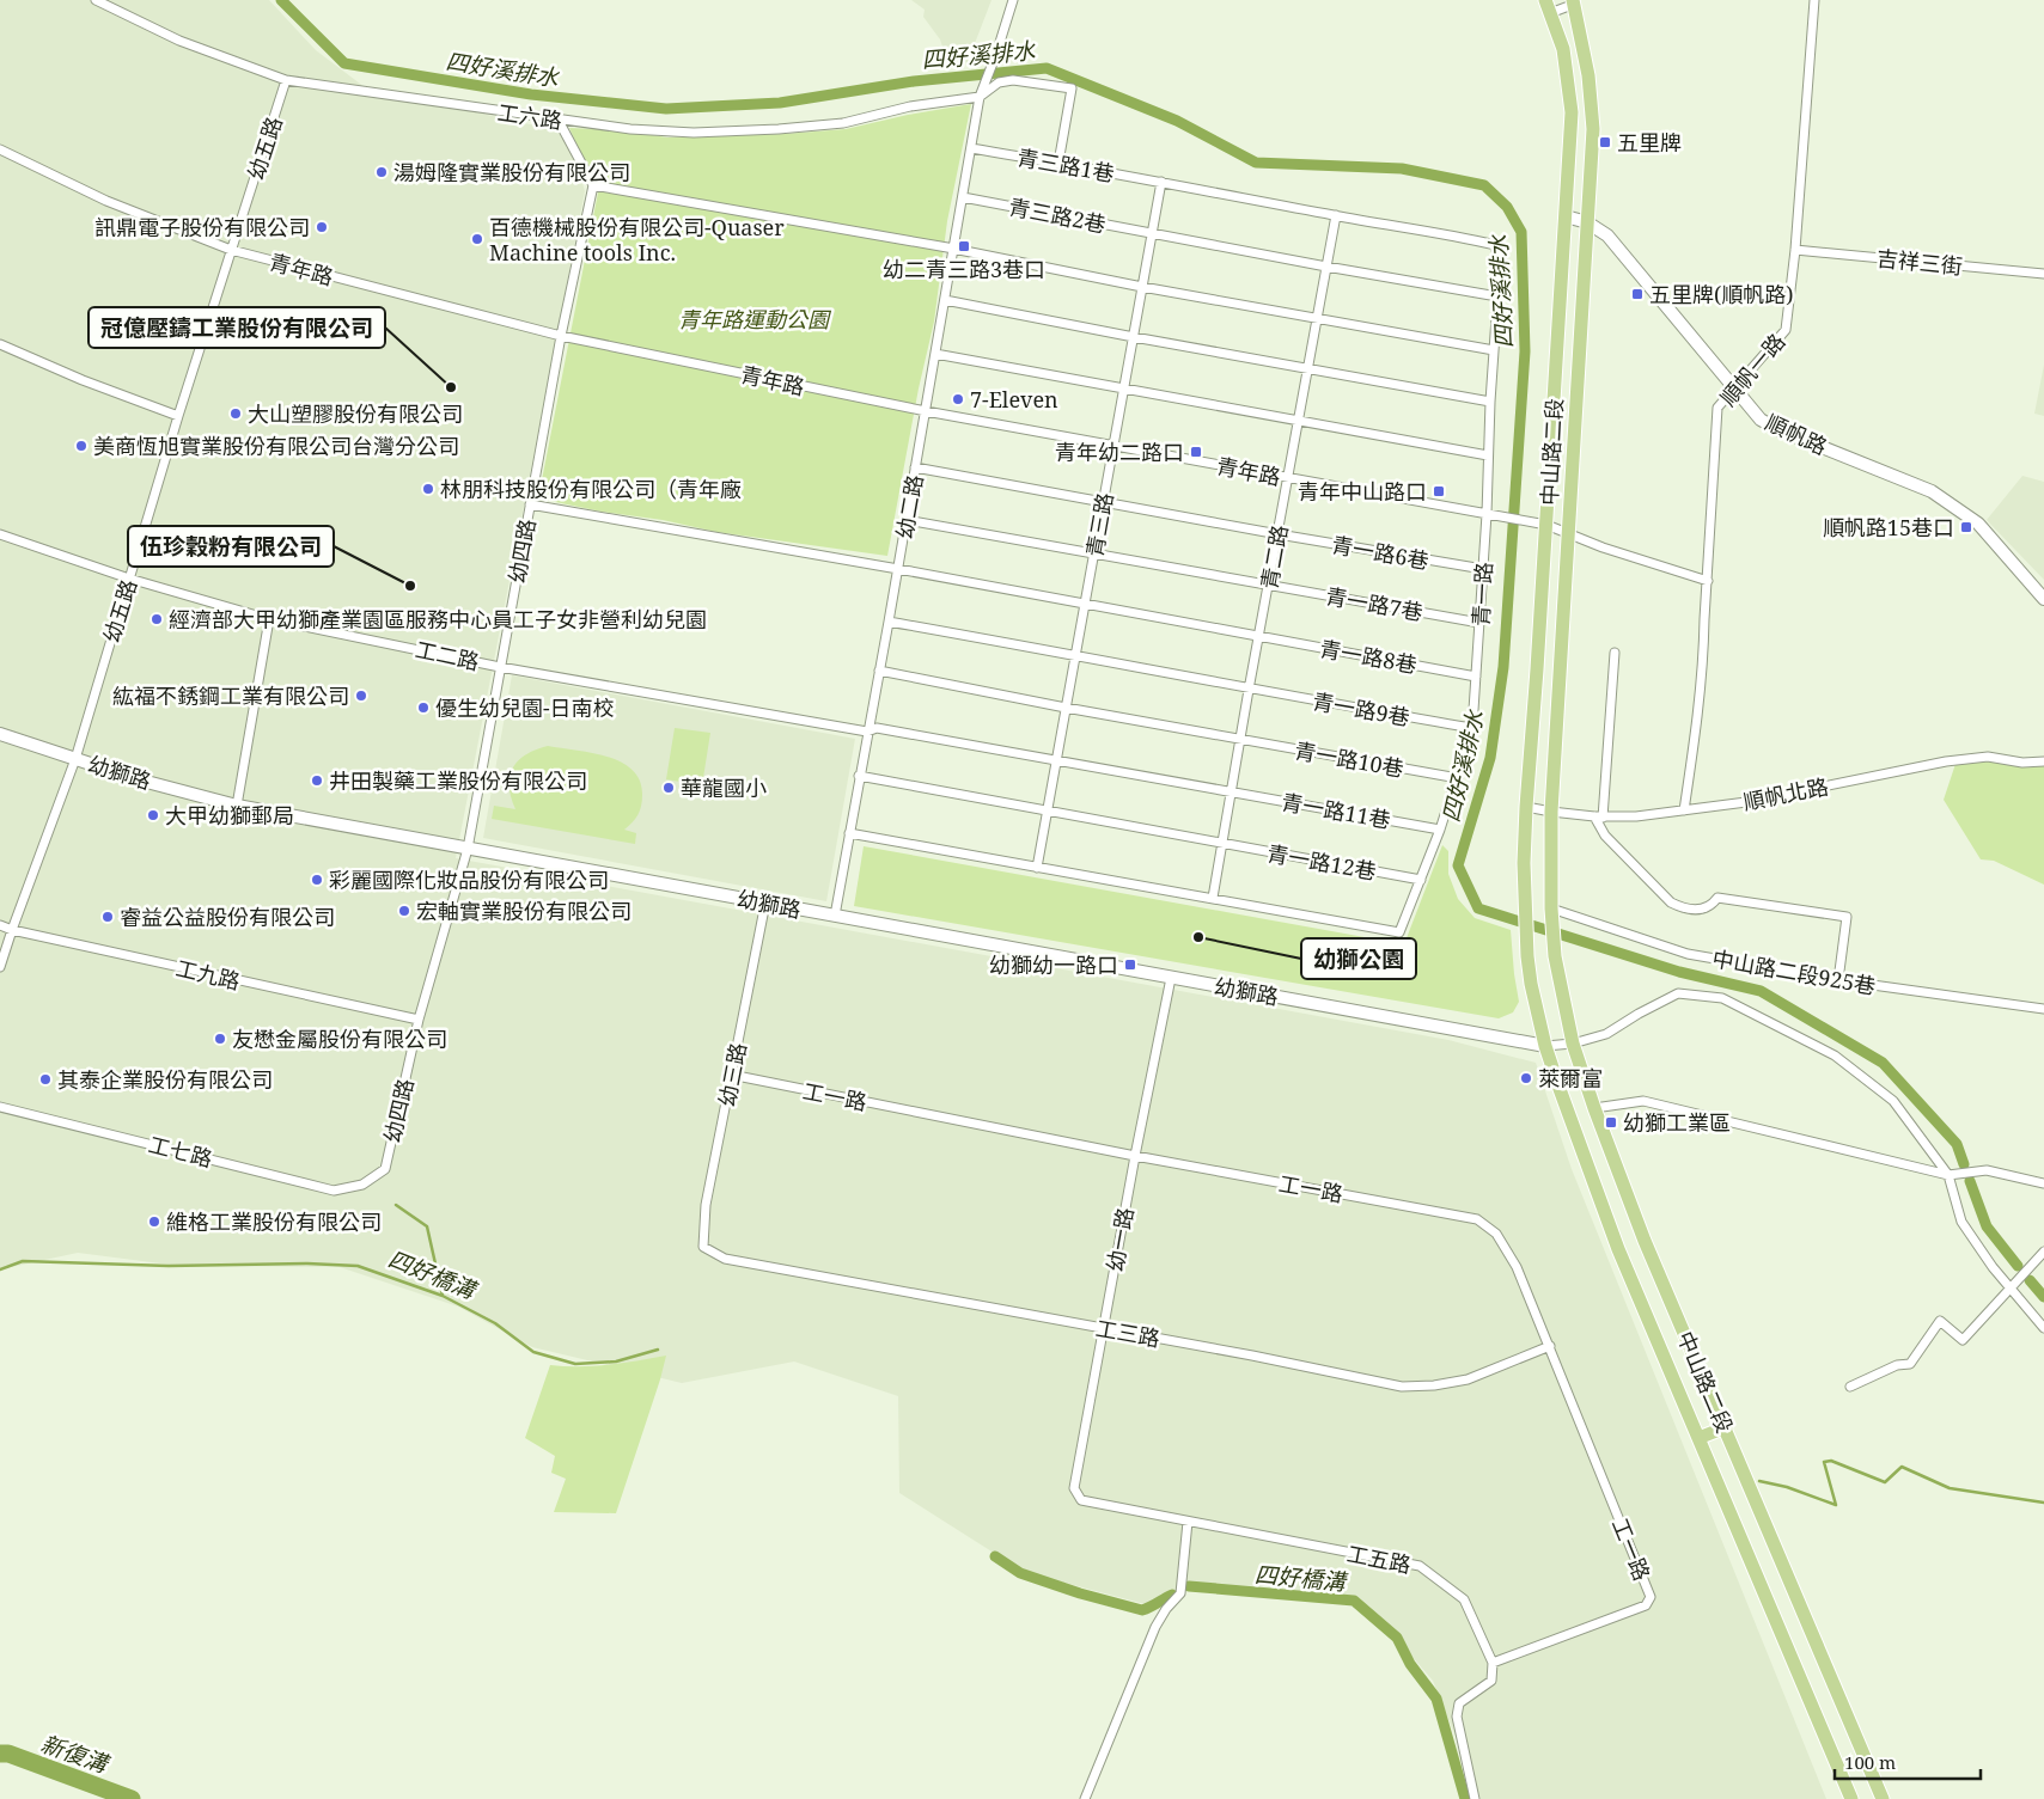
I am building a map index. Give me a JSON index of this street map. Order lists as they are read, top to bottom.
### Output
{
  "streets": {
    "main road": ["中山路二段"],
    "street": [
      "工六路",
      "幼五路",
      "青三路1巷",
      "青三路2巷",
      "吉祥三街",
      "青年路",
      "順帆一路",
      "順帆路",
      "幼二路",
      "青三路",
      "幼四路",
      "青一路6巷",
      "青二路",
      "青一路",
      "青一路7巷",
      "工二路",
      "青一路8巷",
      "青一路9巷",
      "青一路10巷",
      "幼獅路",
      "順帆北路",
      "青一路11巷",
      "青一路12巷",
      "中山路二段925巷",
      "工九路",
      "幼三路",
      "工一路",
      "工七路",
      "幼一路",
      "工三路",
      "工五路"
    ]
  },
  "crossings": [
    ["工六路", "幼五路"],
    ["工六路", "幼二路"],
    ["幼五路", "青年路"],
    ["幼五路", "工二路"],
    ["幼五路", "幼獅路"],
    ["幼五路", "工九路"],
    ["青三路1巷", "幼二路"],
    ["青三路1巷", "青三路"],
    ["青三路1巷", "青二路"],
    ["青三路1巷", "青一路"],
    ["青三路2巷", "幼二路"],
    ["青三路2巷", "青三路"],
    ["青三路2巷", "青二路"],
    ["青三路2巷", "青一路"],
    ["吉祥三街", "順帆一路"],
    ["青年路", "順帆一路"],
    ["青年路", "中山路二段"],
    ["青年路", "幼二路"],
    ["青年路", "青三路"],
    ["青年路", "幼四路"],
    ["青年路", "青二路"],
    ["青年路", "青一路"],
    ["順帆一路", "順帆路"],
    ["順帆一路", "順帆北路"],
    ["順帆路", "中山路二段"],
    ["中山路二段", "幼獅路"],
    ["中山路二段", "順帆北路"],
    ["中山路二段", "中山路二段925巷"],
    ["幼二路", "青一路6巷"],
    ["幼二路", "青一路7巷"],
    ["幼二路", "工二路"],
    ["幼二路", "青一路8巷"],
    ["幼二路", "青一路9巷"],
    ["幼二路", "青一路10巷"],
    ["幼二路", "幼獅路"],
    ["幼二路", "青一路12巷"],
    ["青三路", "青一路6巷"],
    ["青三路", "青一路7巷"],
    ["青三路", "工二路"],
    ["青三路", "青一路8巷"],
    ["青三路", "青一路9巷"],
    ["青三路", "青一路10巷"],
    ["青三路", "青一路11巷"],
    ["青三路", "青一路12巷"],
    ["幼四路", "工二路"],
    ["幼四路", "青一路8巷"],
    ["幼四路", "幼獅路"],
    ["幼四路", "工九路"],
    ["幼四路", "工七路"],
    ["青一路6巷", "青二路"],
    ["青一路6巷", "青一路"],
    ["青二路", "青一路"],
    ["青二路", "青一路7巷"],
    ["青二路", "青一路8巷"],
    ["青二路", "青一路9巷"],
    ["青二路", "青一路10巷"],
    ["青二路", "青一路11巷"],
    ["青二路", "青一路12巷"],
    ["青一路", "青一路7巷"],
    ["青一路", "青一路8巷"],
    ["青一路", "青一路9巷"],
    ["青一路", "青一路10巷"],
    ["青一路", "青一路11巷"],
    ["青一路", "青一路12巷"],
    ["工二路", "青一路11巷"],
    ["幼獅路", "幼三路"],
    ["幼獅路", "幼一路"],
    ["幼三路", "工一路"],
    ["幼三路", "工三路"],
    ["工一路", "幼一路"],
    ["工一路", "工三路"],
    ["工一路", "工五路"],
    ["幼一路", "工三路"],
    ["幼一路", "工五路"]
  ],
  "water": ["四好溪排水", "四好橋溝", "新復溝"],
  "parks": ["青年路運動公園"],
  "places": {
    "transit": [
      "五里牌",
      "幼二青三路3巷口",
      "五里牌(順帆路)",
      "青年幼二路口",
      "青年中山路口",
      "順帆路15巷口",
      "幼獅幼一路口",
      "幼獅工業區"
    ],
    "other": [
      "湯姆隆實業股份有限公司",
      "訊鼎電子股份有限公司",
      "百德機械股份有限公司-Quaser Machine tools Inc.",
      "冠億壓鑄工業股份有限公司",
      "7-Eleven",
      "大山塑膠股份有限公司",
      "美商恆旭實業股份有限公司台灣分公司",
      "林朋科技股份有限公司（青年廠",
      "伍珍穀粉有限公司",
      "經濟部大甲幼獅產業園區服務中心員工子女非營利幼兒園",
      "紘福不銹鋼工業有限公司",
      "優生幼兒園-日南校",
      "井田製藥工業股份有限公司",
      "華龍國小",
      "大甲幼獅郵局",
      "彩麗國際化妝品股份有限公司",
      "宏軸實業股份有限公司",
      "睿益公益股份有限公司",
      "幼獅公園",
      "友懋金屬股份有限公司",
      "萊爾富",
      "其泰企業股份有限公司",
      "維格工業股份有限公司"
    ]
  },
  "scale_bar": "100 m"
}
